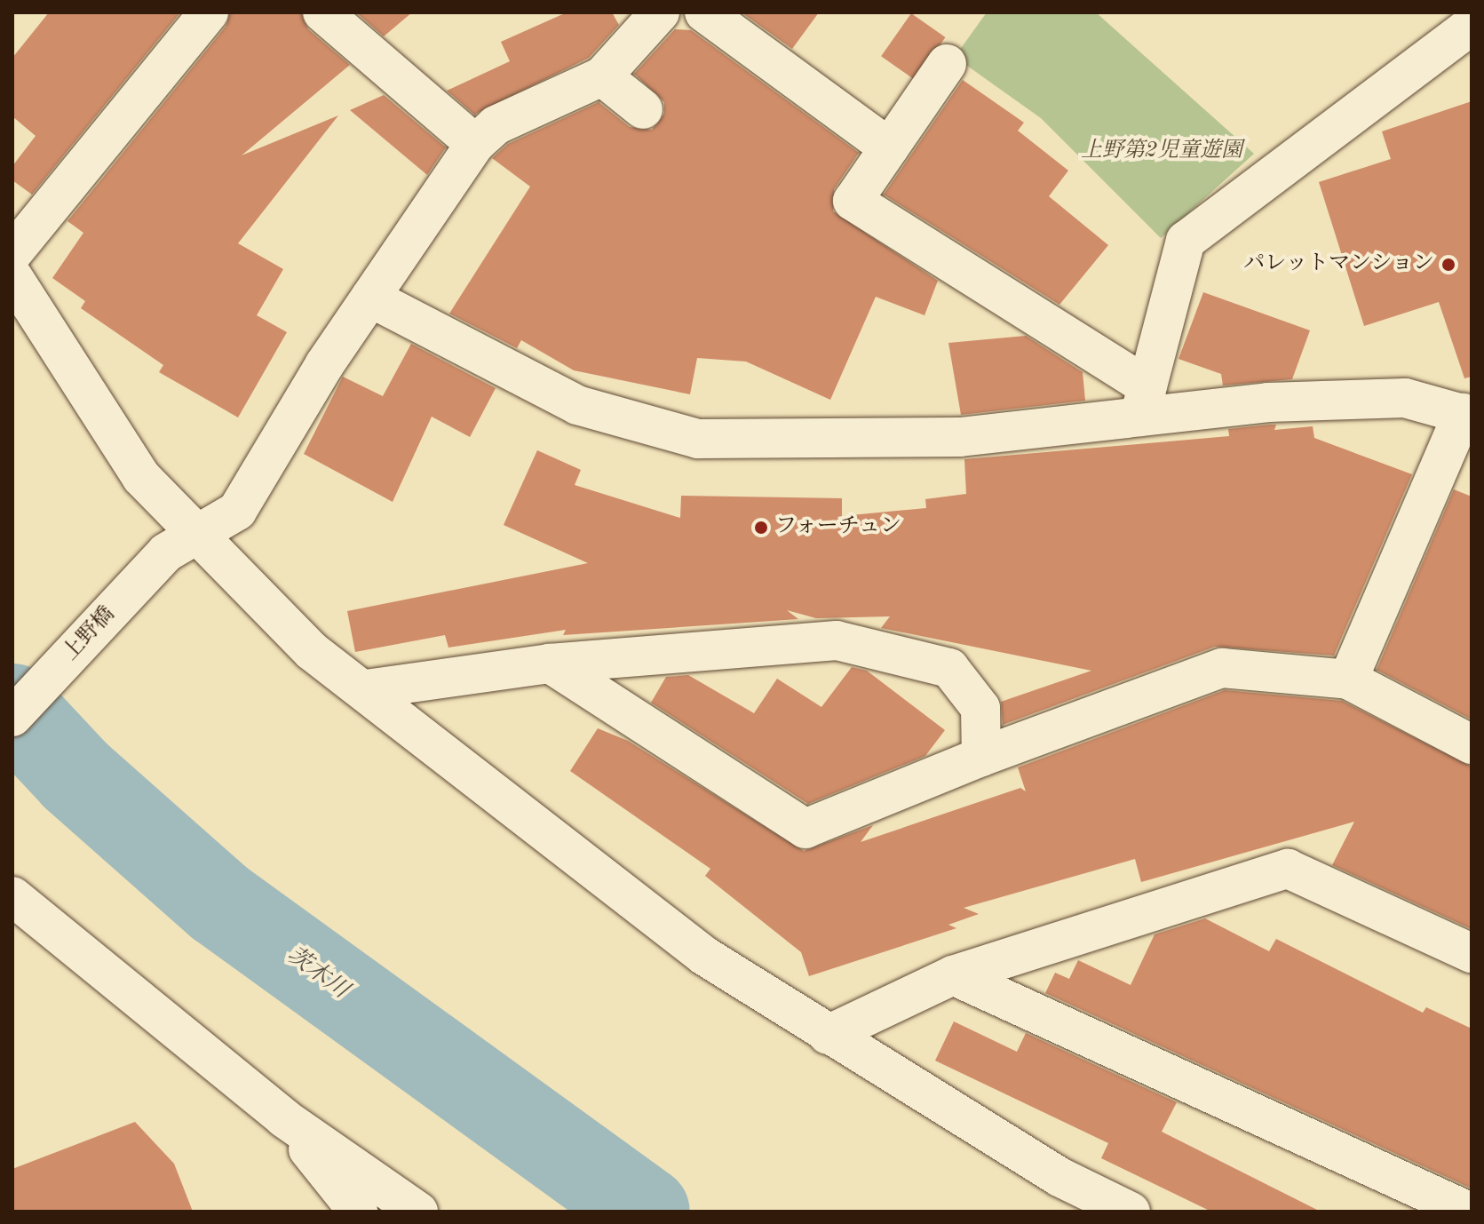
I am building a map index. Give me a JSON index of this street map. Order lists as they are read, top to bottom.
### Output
{
  "streets": {
    "street": ["上野橋"]
  },
  "water": ["茨木川"],
  "parks": ["上野第2児童遊園"],
  "places": ["パレットマンション", "フォーチュン"]
}
